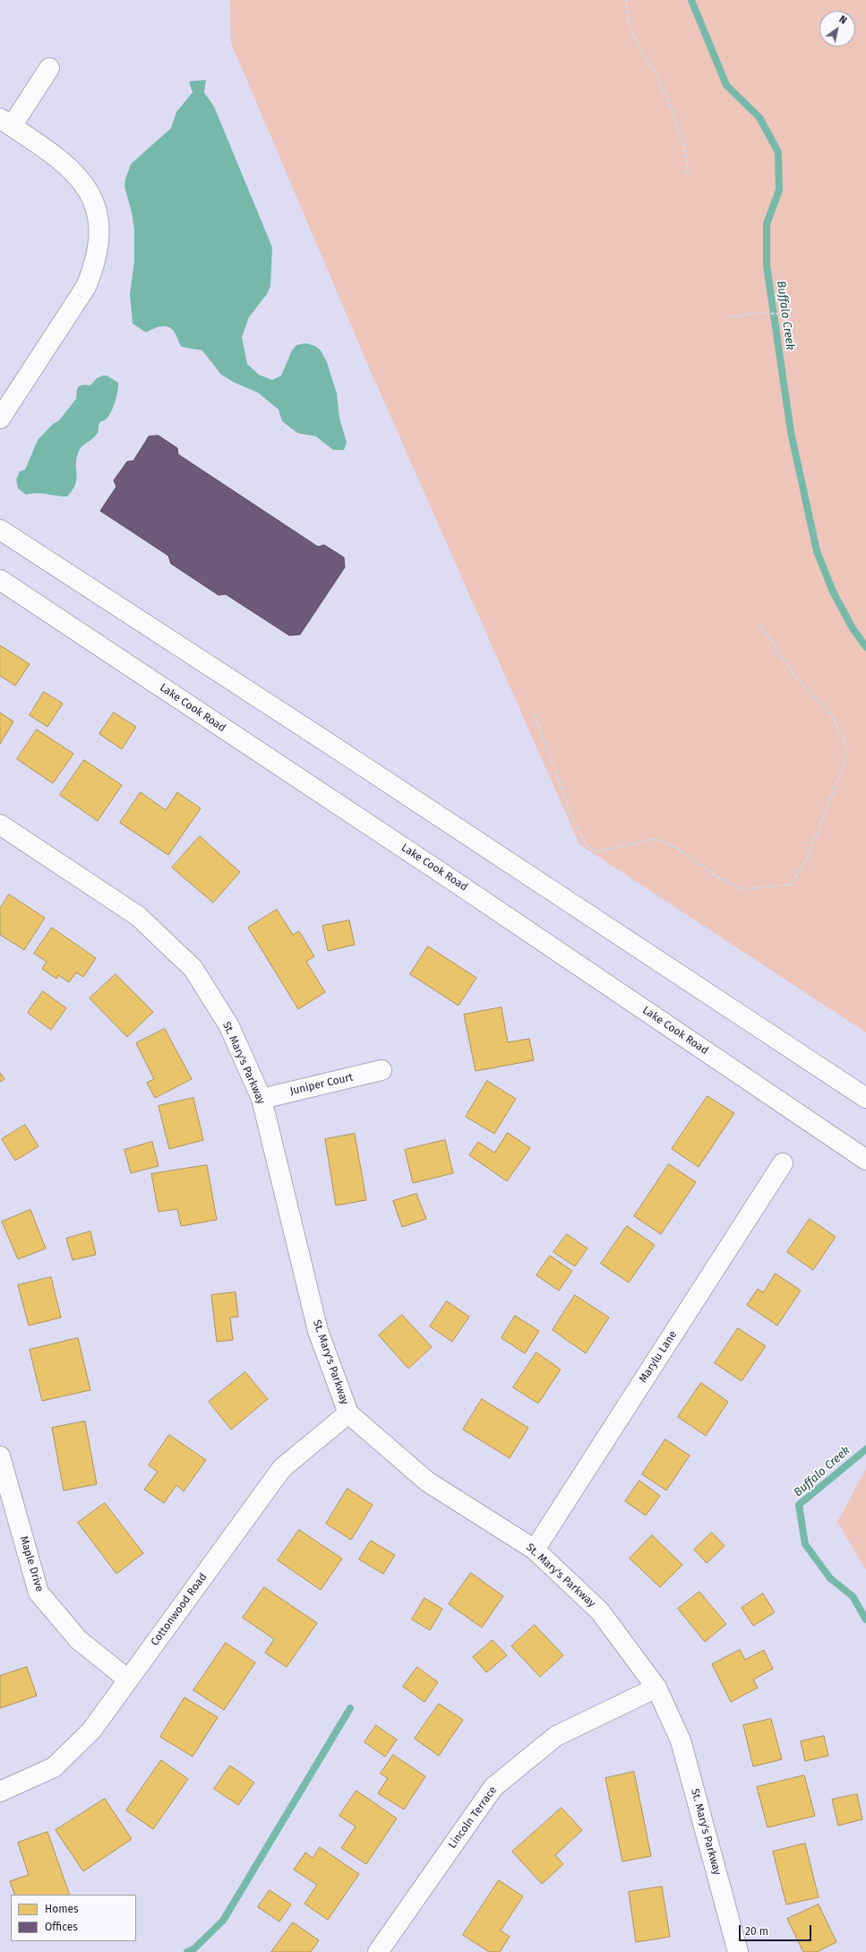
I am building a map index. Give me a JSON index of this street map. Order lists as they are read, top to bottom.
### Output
{
  "streets": {
    "street": [
      "Lake Cook Road",
      "St. Mary's Parkway",
      "Juniper Court",
      "Marylu Lane",
      "Maple Drive",
      "Cottonwood Road",
      "Lincoln Terrace"
    ]
  },
  "crossings": [
    ["St. Mary's Parkway", "Juniper Court"],
    ["St. Mary's Parkway", "Marylu Lane"],
    ["St. Mary's Parkway", "Cottonwood Road"],
    ["St. Mary's Parkway", "Lincoln Terrace"],
    ["Maple Drive", "Cottonwood Road"]
  ],
  "water": ["Buffalo Creek"],
  "legend": ["Homes", "Offices"],
  "scale_bar": "20 m",
  "north": "top right"
}
